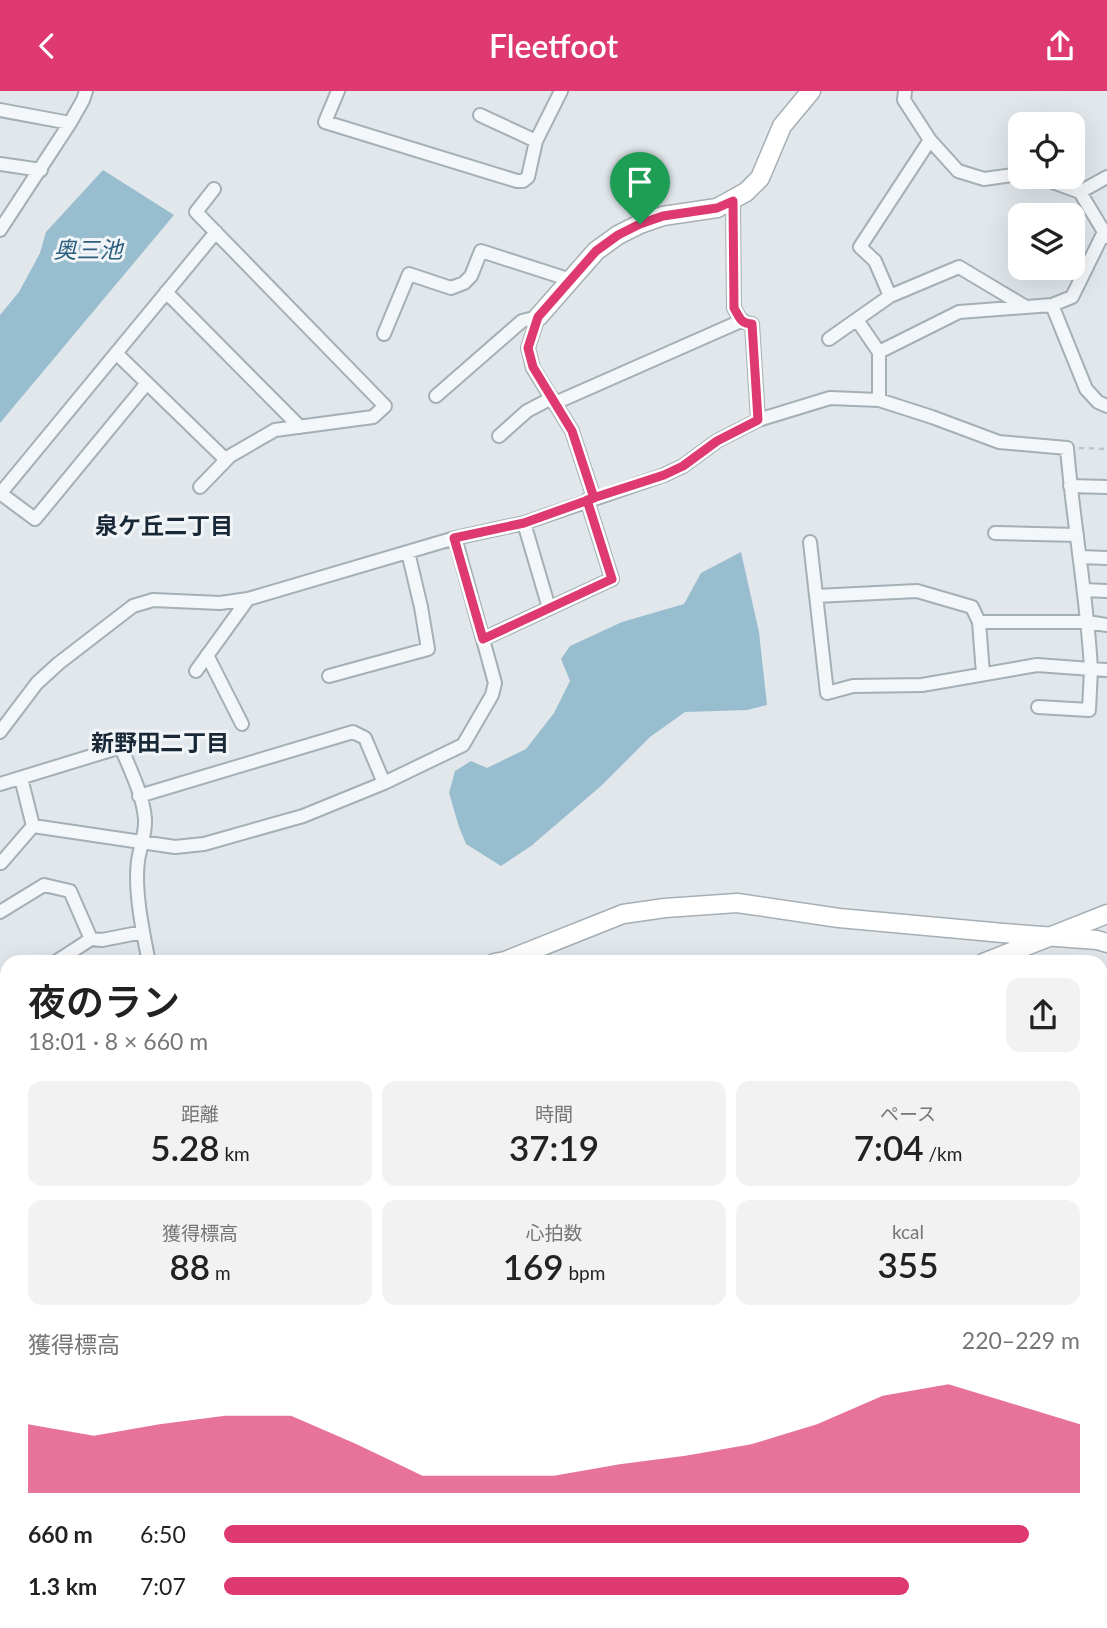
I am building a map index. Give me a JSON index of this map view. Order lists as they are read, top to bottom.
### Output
{
  "districts": ["泉ケ丘二丁目", "新野田二丁目"],
  "water": ["奥三池"],
  "page": {
    "header": "Fleetfoot",
    "heading": ["夜のラン", "18:01 · 8 × 660 m"],
    "stats": [
      ["距離", "5.28 km"],
      ["時間", "37:19"],
      ["ペース", "7:04 /km"],
      ["獲得標高", "88 m"],
      ["心拍数", "169 bpm"],
      ["kcal", "355"]
    ],
    "chart": ["獲得標高", "220–229 m"],
    "list": [
      {
        "name": "660 m",
        "note": "6:50"
      },
      {
        "name": "1.3 km",
        "note": "7:07"
      }
    ]
  }
}
